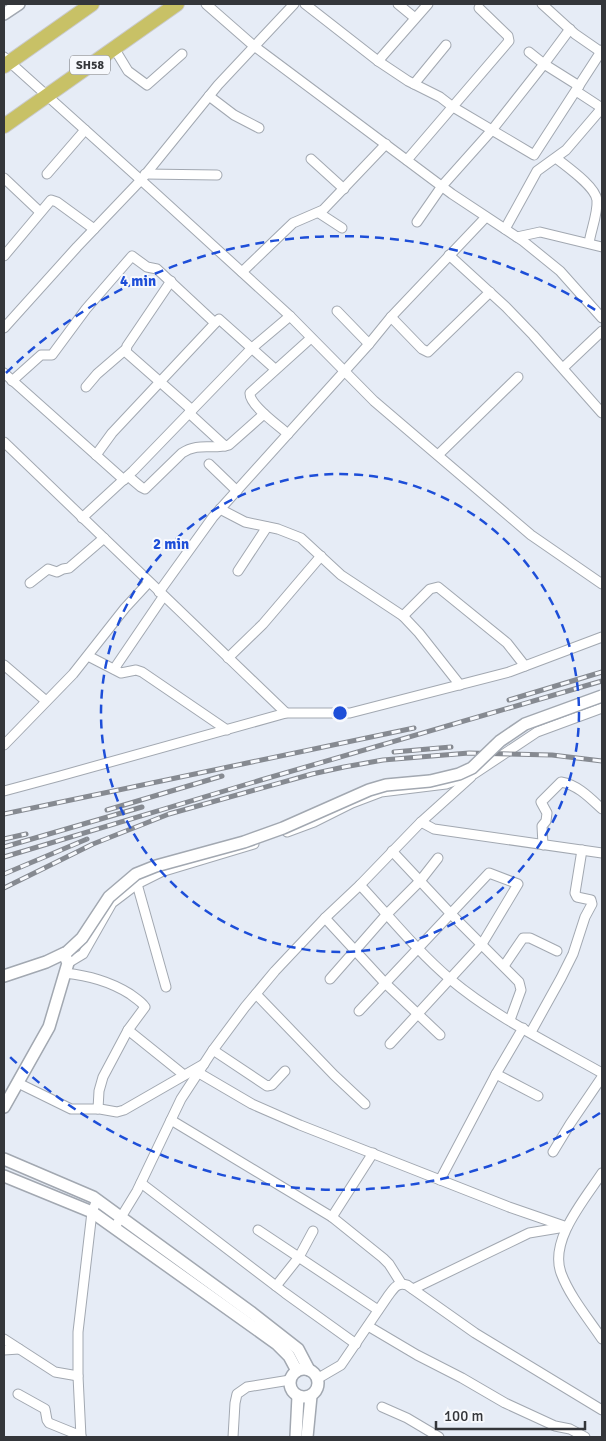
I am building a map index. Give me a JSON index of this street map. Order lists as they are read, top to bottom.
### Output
{
  "streets": {
    "main road": ["SH58"]
  },
  "scale_bar": "100 m",
  "rings": ["4 min", "2 min"]
}
